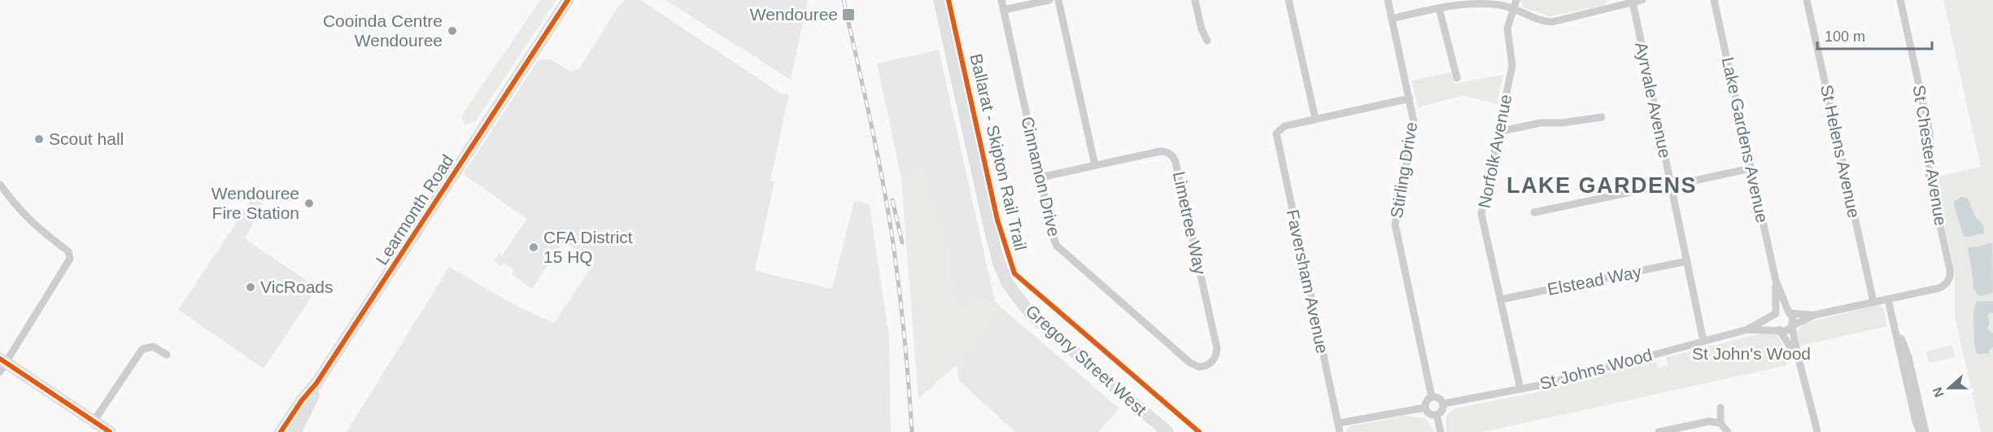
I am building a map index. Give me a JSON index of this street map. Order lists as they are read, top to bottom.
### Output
{
  "streets": {
    "main road": ["Learmonth Road", "Gregory Street West"],
    "street": [
      "Ayrvale Avenue",
      "Lake Gardens Avenue",
      "Norfolk Avenue",
      "St Helens Avenue",
      "St Chester Avenue",
      "Stirling Drive",
      "Cinnamon Drive",
      "Limetree Way",
      "Elstead Way",
      "Faversham Avenue",
      "St Johns Wood"
    ],
    "cycle path": ["Ballarat - Skipton Rail Trail"]
  },
  "crossings": [
    ["Ayrvale Avenue", "Elstead Way"],
    ["Ayrvale Avenue", "St Johns Wood"],
    ["Lake Gardens Avenue", "St Johns Wood"],
    ["Norfolk Avenue", "Elstead Way"],
    ["Norfolk Avenue", "St Johns Wood"],
    ["Stirling Drive", "St Johns Wood"],
    ["Cinnamon Drive", "Limetree Way"]
  ],
  "districts": ["LAKE GARDENS"],
  "parks": ["St John's Wood"],
  "places": {
    "transit": ["Wendouree"],
    "other": [
      "Cooinda Centre Wendouree",
      "Scout hall",
      "Wendouree Fire Station",
      "CFA District 15 HQ",
      "VicRoads"
    ]
  },
  "scale_bar": "100 m",
  "north": "left"
}
